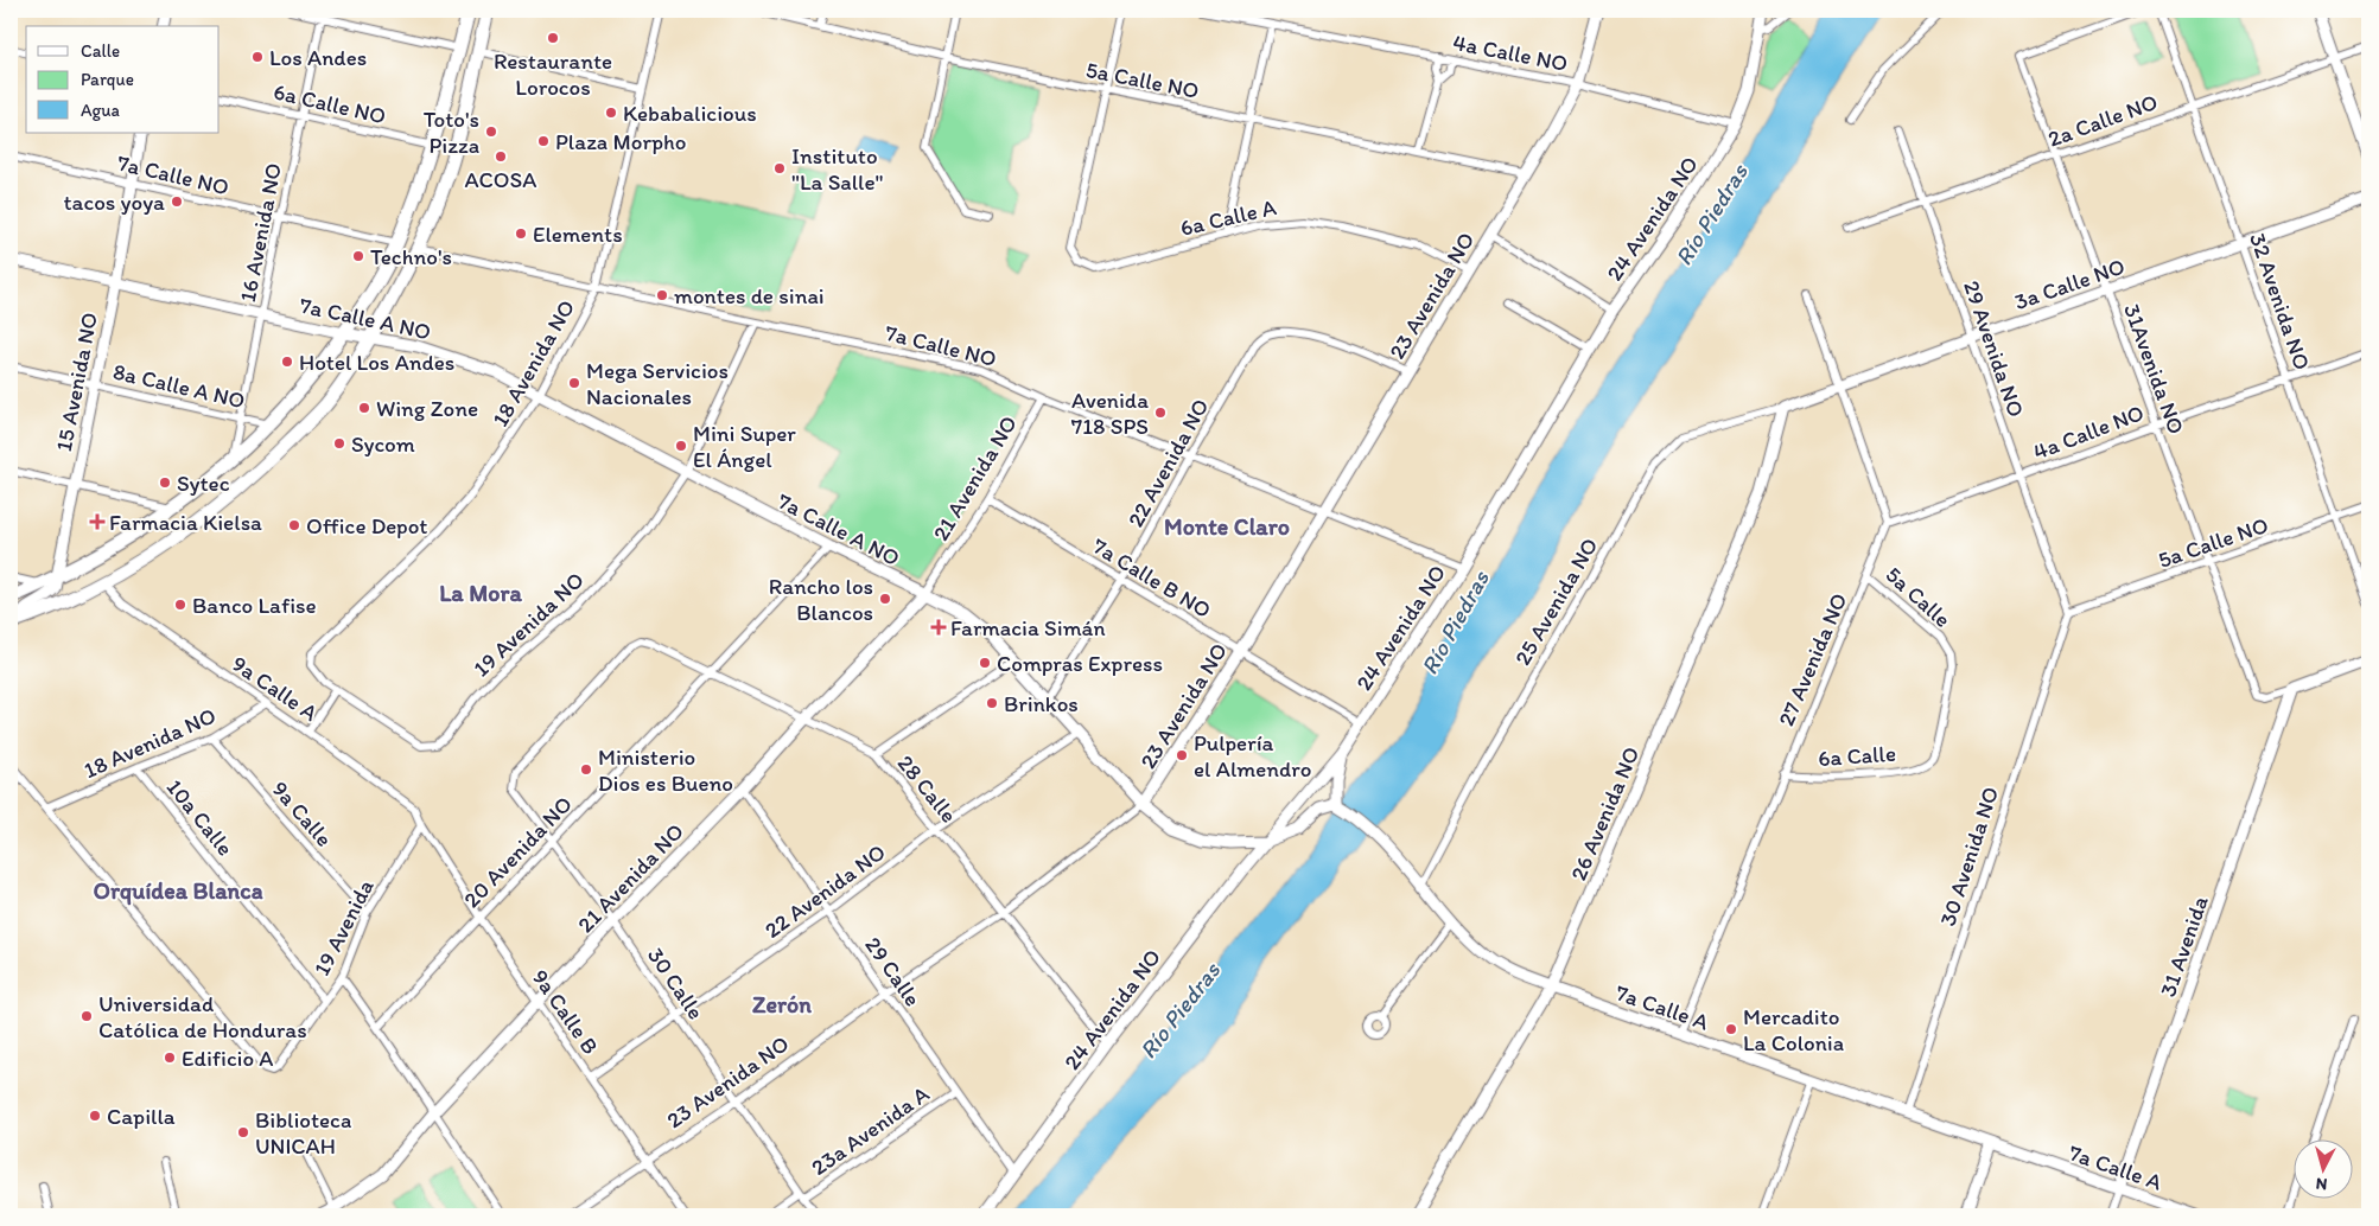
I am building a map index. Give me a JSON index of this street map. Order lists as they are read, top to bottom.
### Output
{
  "streets": {
    "street": [
      "4a Calle NO",
      "5a Calle NO",
      "6a Calle NO",
      "2a Calle NO",
      "7a Calle NO",
      "6a Calle A",
      "24 Avenida NO",
      "16 Avenida NO",
      "3a Calle NO",
      "23 Avenida NO",
      "32 Avenida NO",
      "7a Calle A NO",
      "29 Avenida NO",
      "18 Avenida NO",
      "31Avenida NO",
      "15 Avenida NO",
      "8a Calle A NO",
      "22 Avenida NO",
      "21 Avenida NO",
      "7a Calle B NO",
      "5a Calle",
      "25 Avenida NO",
      "19 Avenida NO",
      "27 Avenida NO",
      "9a Calle A",
      "6a Calle",
      "28 Calle",
      "9a Calle",
      "26 Avenida NO",
      "10a Calle",
      "20 Avenida NO",
      "30 Avenida NO",
      "19 Avenida",
      "31 Avenida",
      "29 Calle",
      "30 Calle",
      "7a Calle A",
      "9a Calle B",
      "23a Avenida A"
    ]
  },
  "crossings": [
    ["4a Calle NO", "24 Avenida NO"],
    ["4a Calle NO", "23 Avenida NO"],
    ["4a Calle NO", "32 Avenida NO"],
    ["4a Calle NO", "29 Avenida NO"],
    ["4a Calle NO", "31Avenida NO"],
    ["4a Calle NO", "27 Avenida NO"],
    ["5a Calle NO", "6a Calle A"],
    ["5a Calle NO", "23 Avenida NO"],
    ["5a Calle NO", "32 Avenida NO"],
    ["5a Calle NO", "29 Avenida NO"],
    ["5a Calle NO", "31Avenida NO"],
    ["5a Calle NO", "30 Avenida NO"],
    ["6a Calle NO", "16 Avenida NO"],
    ["2a Calle NO", "32 Avenida NO"],
    ["2a Calle NO", "29 Avenida NO"],
    ["2a Calle NO", "31Avenida NO"],
    ["7a Calle NO", "24 Avenida NO"],
    ["7a Calle NO", "16 Avenida NO"],
    ["7a Calle NO", "23 Avenida NO"],
    ["7a Calle NO", "18 Avenida NO"],
    ["7a Calle NO", "15 Avenida NO"],
    ["7a Calle NO", "22 Avenida NO"],
    ["7a Calle NO", "21 Avenida NO"],
    ["7a Calle NO", "19 Avenida NO"],
    ["6a Calle A", "23 Avenida NO"],
    ["24 Avenida NO", "7a Calle A NO"],
    ["24 Avenida NO", "7a Calle B NO"],
    ["24 Avenida NO", "28 Calle"],
    ["24 Avenida NO", "29 Calle"],
    ["16 Avenida NO", "7a Calle A NO"],
    ["16 Avenida NO", "8a Calle A NO"],
    ["3a Calle NO", "32 Avenida NO"],
    ["3a Calle NO", "29 Avenida NO"],
    ["3a Calle NO", "31Avenida NO"],
    ["3a Calle NO", "25 Avenida NO"],
    ["3a Calle NO", "26 Avenida NO"],
    ["23 Avenida NO", "7a Calle A NO"],
    ["23 Avenida NO", "22 Avenida NO"],
    ["23 Avenida NO", "7a Calle B NO"],
    ["23 Avenida NO", "28 Calle"],
    ["23 Avenida NO", "29 Calle"],
    ["23 Avenida NO", "30 Calle"],
    ["23 Avenida NO", "9a Calle B"],
    ["7a Calle A NO", "18 Avenida NO"],
    ["7a Calle A NO", "15 Avenida NO"],
    ["7a Calle A NO", "22 Avenida NO"],
    ["7a Calle A NO", "21 Avenida NO"],
    ["7a Calle A NO", "19 Avenida NO"],
    ["7a Calle A NO", "20 Avenida NO"],
    ["7a Calle A NO", "7a Calle A"],
    ["29 Avenida NO", "30 Avenida NO"],
    ["18 Avenida NO", "19 Avenida NO"],
    ["18 Avenida NO", "9a Calle A"],
    ["18 Avenida NO", "9a Calle"],
    ["18 Avenida NO", "10a Calle"],
    ["18 Avenida NO", "19 Avenida"],
    ["31Avenida NO", "31 Avenida"],
    ["15 Avenida NO", "8a Calle A NO"],
    ["22 Avenida NO", "7a Calle B NO"],
    ["22 Avenida NO", "28 Calle"],
    ["22 Avenida NO", "29 Calle"],
    ["22 Avenida NO", "30 Calle"],
    ["22 Avenida NO", "9a Calle B"],
    ["21 Avenida NO", "7a Calle B NO"],
    ["21 Avenida NO", "28 Calle"],
    ["21 Avenida NO", "29 Calle"],
    ["21 Avenida NO", "30 Calle"],
    ["21 Avenida NO", "9a Calle B"],
    ["5a Calle", "27 Avenida NO"],
    ["5a Calle", "6a Calle"],
    ["25 Avenida NO", "26 Avenida NO"],
    ["25 Avenida NO", "7a Calle A"],
    ["27 Avenida NO", "6a Calle"],
    ["27 Avenida NO", "7a Calle A"],
    ["9a Calle A", "19 Avenida"],
    ["9a Calle A", "9a Calle B"],
    ["28 Calle", "20 Avenida NO"],
    ["28 Calle", "30 Calle"],
    ["9a Calle", "19 Avenida"],
    ["26 Avenida NO", "7a Calle A"],
    ["10a Calle", "19 Avenida"],
    ["20 Avenida NO", "30 Calle"],
    ["20 Avenida NO", "9a Calle B"],
    ["30 Avenida NO", "7a Calle A"],
    ["19 Avenida", "9a Calle B"],
    ["31 Avenida", "7a Calle A"],
    ["29 Calle", "23a Avenida A"],
    ["30 Calle", "23a Avenida A"]
  ],
  "districts": [
    "Monte Claro",
    "La Mora",
    "Orquídea Blanca",
    "Zerón"
  ],
  "water": ["Río Piedras"],
  "places": {
    "other": [
      "Restaurante Lorocos",
      "Los Andes",
      "Kebabalicious",
      "Toto's Pizza",
      "Plaza Morpho",
      "ACOSA",
      "Instituto \"La Salle\"",
      "tacos yoya",
      "Elements",
      "Techno's",
      "montes de sinai",
      "Hotel Los Andes",
      "Mega Servicios Nacionales",
      "Wing Zone",
      "Avenida 718 SPS",
      "Sycom",
      "Mini Super El Ángel",
      "Sytec",
      "Office Depot",
      "Rancho los Blancos",
      "Banco Lafise",
      "Compras Express",
      "Brinkos",
      "Pulpería el Almendro",
      "Ministerio Dios es Bueno",
      "Universidad Católica de Honduras",
      "Mercadito La Colonia",
      "Edificio A",
      "Capilla",
      "Biblioteca UNICAH"
    ],
    "health": ["Farmacia Kielsa", "Farmacia Simán"]
  },
  "legend": ["Calle", "Parque", "Agua"],
  "north": "bottom"
}
